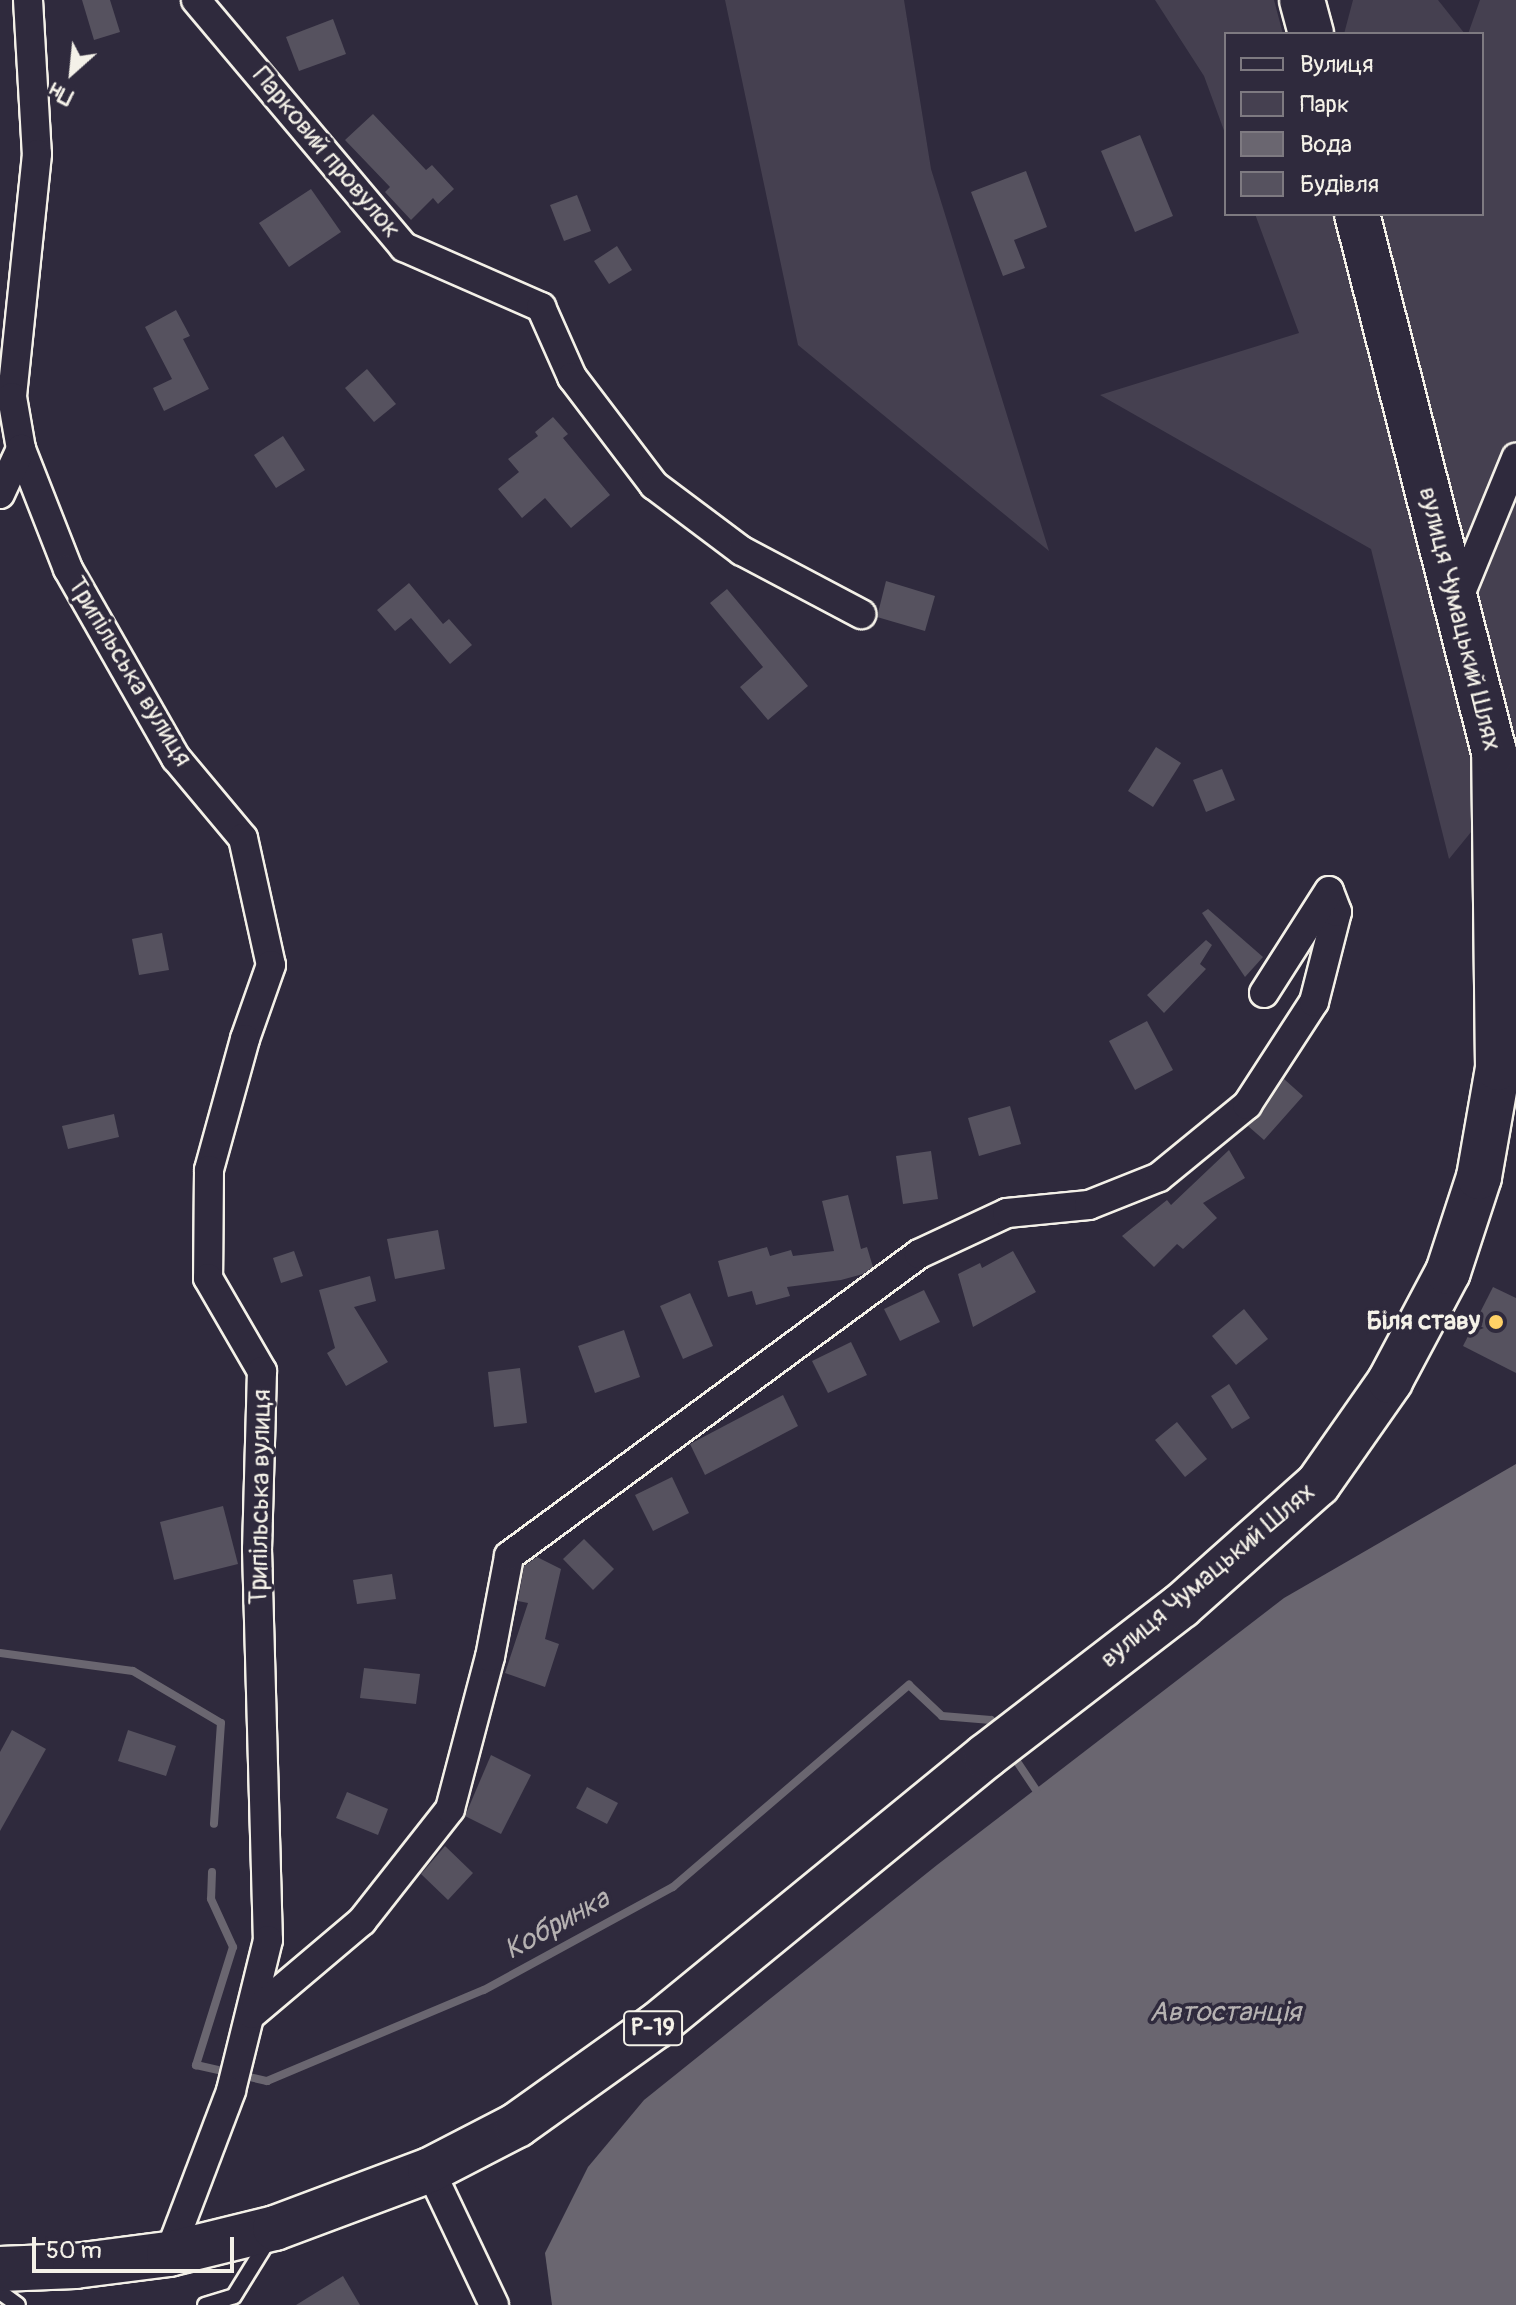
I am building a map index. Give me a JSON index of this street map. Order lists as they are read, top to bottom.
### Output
{
  "streets": {
    "main road": ["вулиця Чумацький Шлях", "Р-19"],
    "street": ["Парковий провулок", "Трипільська вулиця"]
  },
  "crossings": [
    ["вулиця Чумацький Шлях", "Трипільська вулиця"]
  ],
  "water": ["Кобринка", "Автостанція"],
  "places": ["Біля ставу"],
  "legend": [
    "Вулиця",
    "Парк",
    "Вода",
    "Будівля"
  ],
  "scale_bar": "50 m",
  "north": "bottom left"
}
